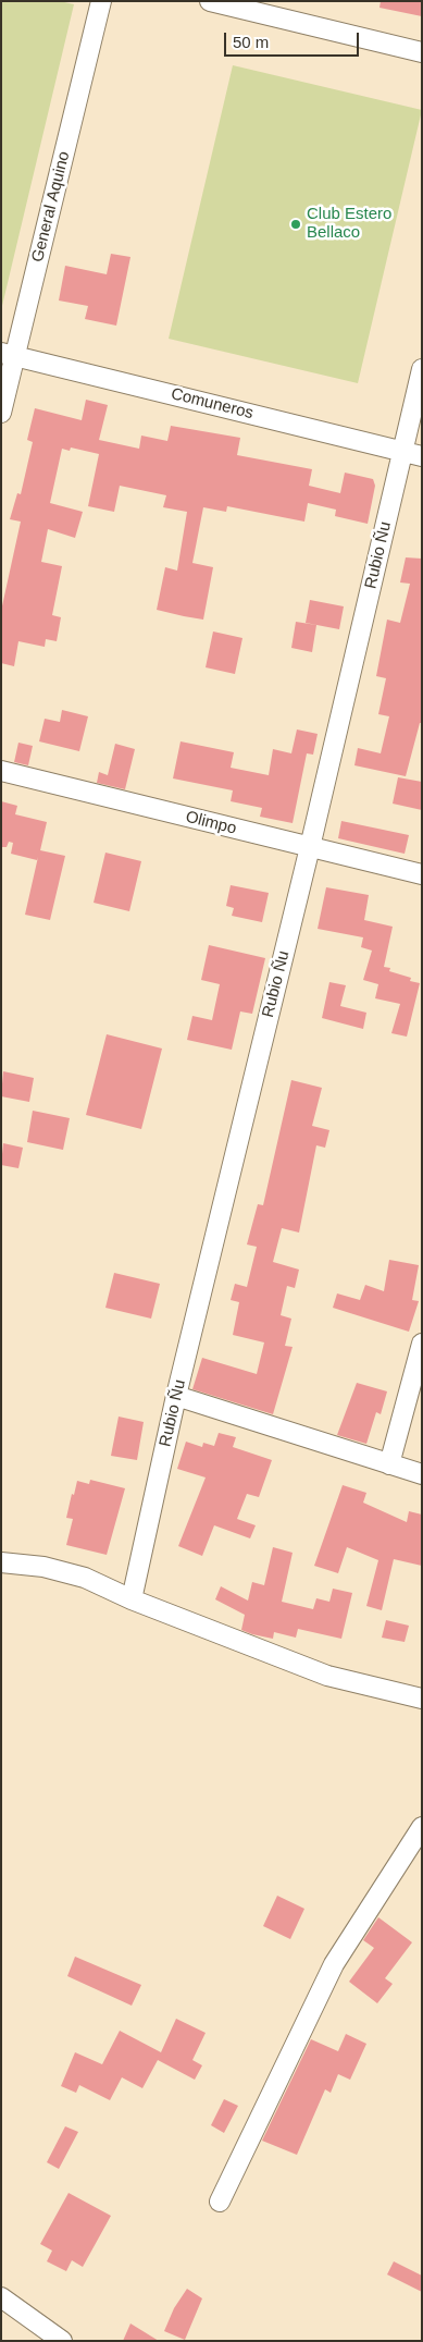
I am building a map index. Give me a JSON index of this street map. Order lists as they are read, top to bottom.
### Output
{
  "streets": {
    "street": [
      "General Aquino",
      "Comuneros",
      "Rubio Ñu",
      "Olimpo"
    ]
  },
  "crossings": [
    ["General Aquino", "Comuneros"],
    ["Comuneros", "Rubio Ñu"],
    ["Rubio Ñu", "Olimpo"]
  ],
  "places": ["Club Estero Bellaco"],
  "scale_bar": "50 m"
}
